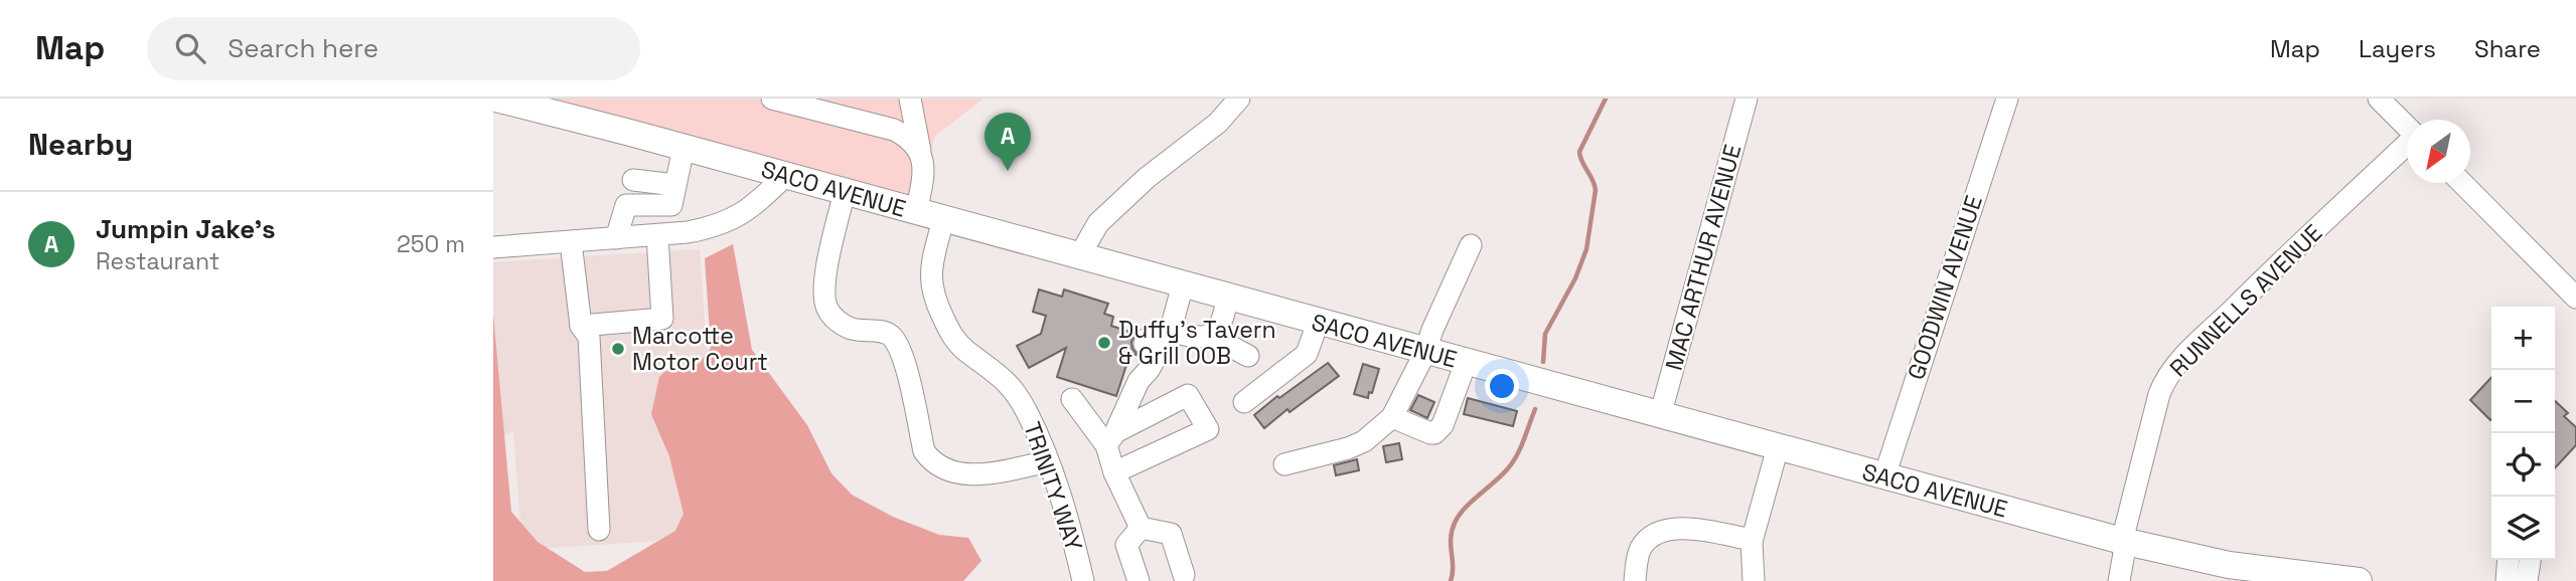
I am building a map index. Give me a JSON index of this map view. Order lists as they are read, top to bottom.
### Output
{
  "streets": {
    "main road": ["SACO AVENUE"],
    "street": [
      "MAC ARTHUR AVENUE",
      "GOODWIN AVENUE",
      "RUNNELLS AVENUE",
      "TRINITY WAY"
    ]
  },
  "crossings": [
    ["SACO AVENUE", "MAC ARTHUR AVENUE"],
    ["SACO AVENUE", "GOODWIN AVENUE"],
    ["SACO AVENUE", "RUNNELLS AVENUE"],
    ["SACO AVENUE", "TRINITY WAY"]
  ],
  "places": ["Duffy's Tavern & Grill OOB", "Marcotte Motor Court"],
  "north": "bottom left",
  "page": {
    "header": "Map",
    "search": "Search here",
    "nav": ["Map", "Layers", "Share"],
    "heading": "Nearby",
    "pins": "A",
    "list": [
      {
        "mark": "A",
        "name": "Jumpin Jake's",
        "note": "Restaurant",
        "value": "250 m"
      }
    ],
    "map_buttons": ["+", "−"]
  }
}
